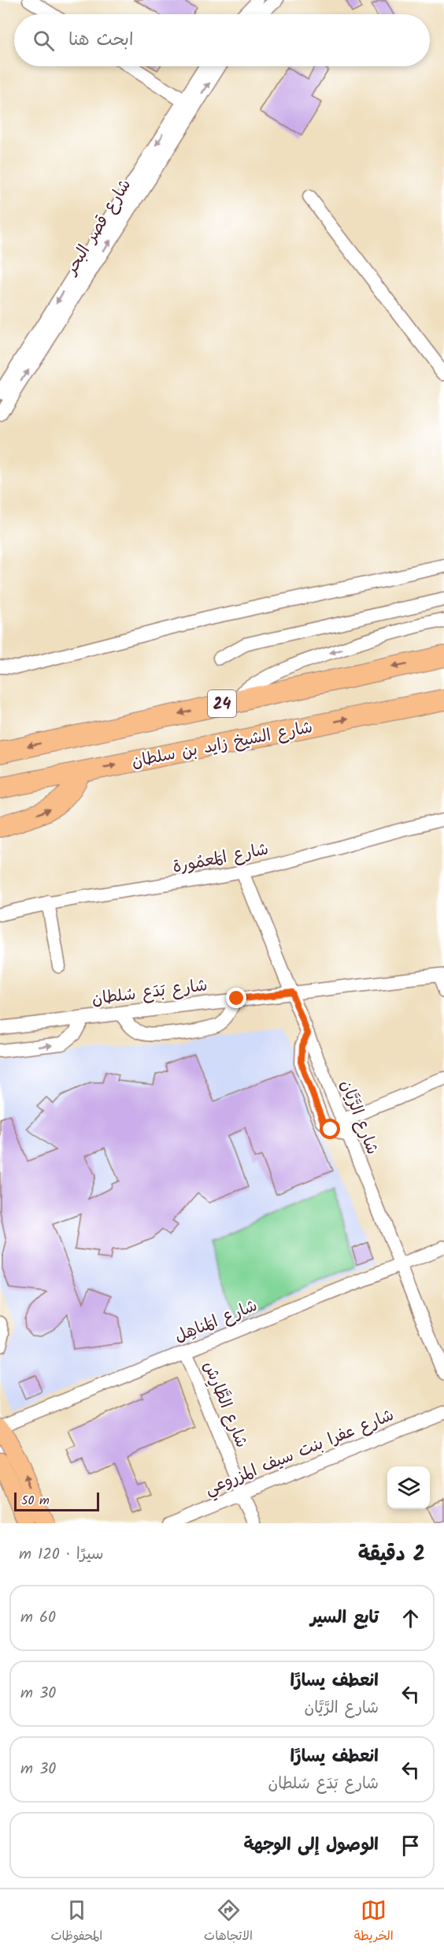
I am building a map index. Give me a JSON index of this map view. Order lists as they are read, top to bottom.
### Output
{
  "streets": {
    "highway": ["24", "شارع الشيخ زايد بن سلطان"],
    "street": [
      "شارع قصر البحر",
      "شارع المَعمُورة",
      "شارع بَدَع سُلطان",
      "شارع الرَّيَّان",
      "شارع المَناهِل",
      "شارع الطَّارِش",
      "شارع عفرا بنت سيف المزروعي"
    ]
  },
  "crossings": [
    ["شارع المَعمُورة", "شارع الرَّيَّان"],
    ["شارع بَدَع سُلطان", "شارع الرَّيَّان"],
    ["شارع الرَّيَّان", "شارع المَناهِل"],
    ["شارع المَناهِل", "شارع الطَّارِش"],
    ["شارع الطَّارِش", "شارع عفرا بنت سيف المزروعي"]
  ],
  "scale_bar": "50 m",
  "page": {
    "search": "ابحث هنا",
    "scale": "50 m",
    "heading": ["2 دقيقة", "سيرًا · 120 m"],
    "list": [
      ["تابع السير", "60 m"],
      ["انعطف يسارًا", "شارع الرَّيَّان", "30 m"],
      ["انعطف يسارًا", "شارع بَدَع سُلطان", "30 m"],
      "الوصول إلى الوجهة"
    ],
    "nav": ["الخريطة", "الاتجاهات", "المحفوظات"]
  }
}
